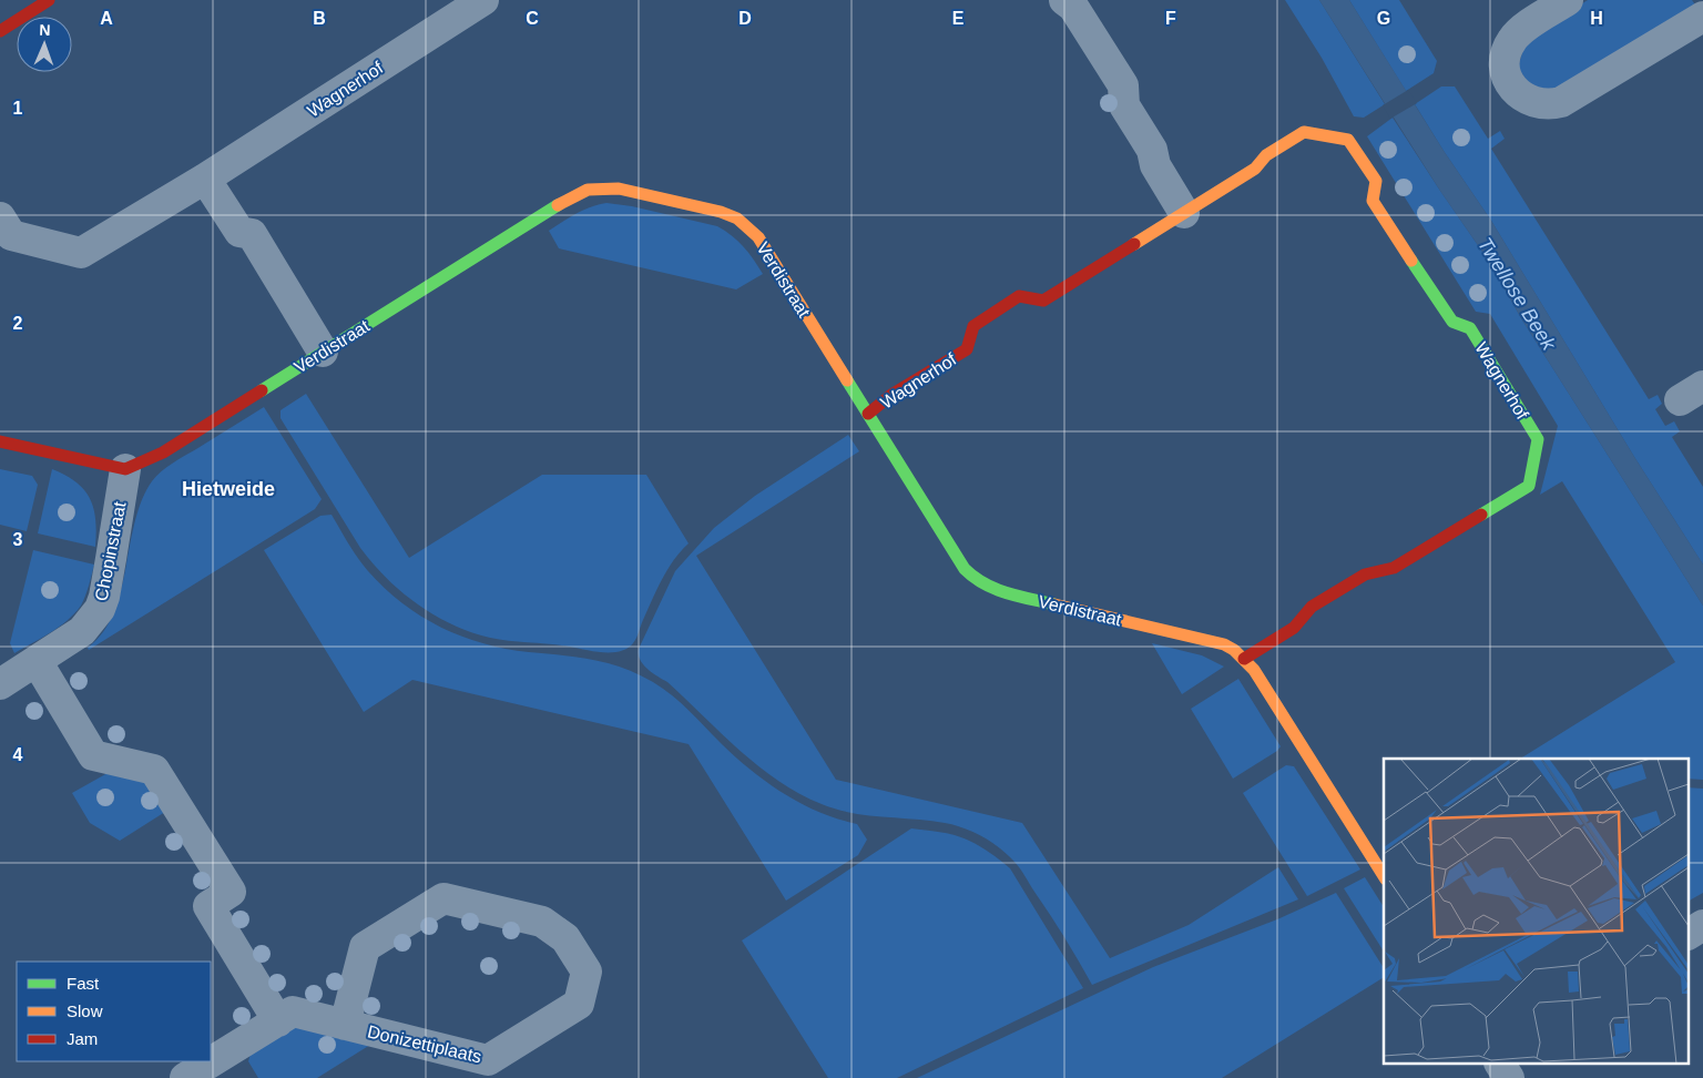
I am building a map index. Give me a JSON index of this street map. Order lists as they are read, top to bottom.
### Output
{
  "streets": {
    "street": [
      "Wagnerhof",
      "Verdistraat",
      "Chopinstraat",
      "Donizettiplaats"
    ]
  },
  "crossings": [
    ["Wagnerhof", "Verdistraat"],
    ["Verdistraat", "Chopinstraat"]
  ],
  "districts": ["Hietweide"],
  "water": ["Twellose Beek"],
  "legend": ["Fast", "Slow", "Jam"],
  "north": "top",
  "grid": {
    "columns": [
      "A",
      "B",
      "C",
      "D",
      "E",
      "F",
      "G",
      "H"
    ],
    "rows": [
      "1",
      "2",
      "3",
      "4"
    ]
  }
}
